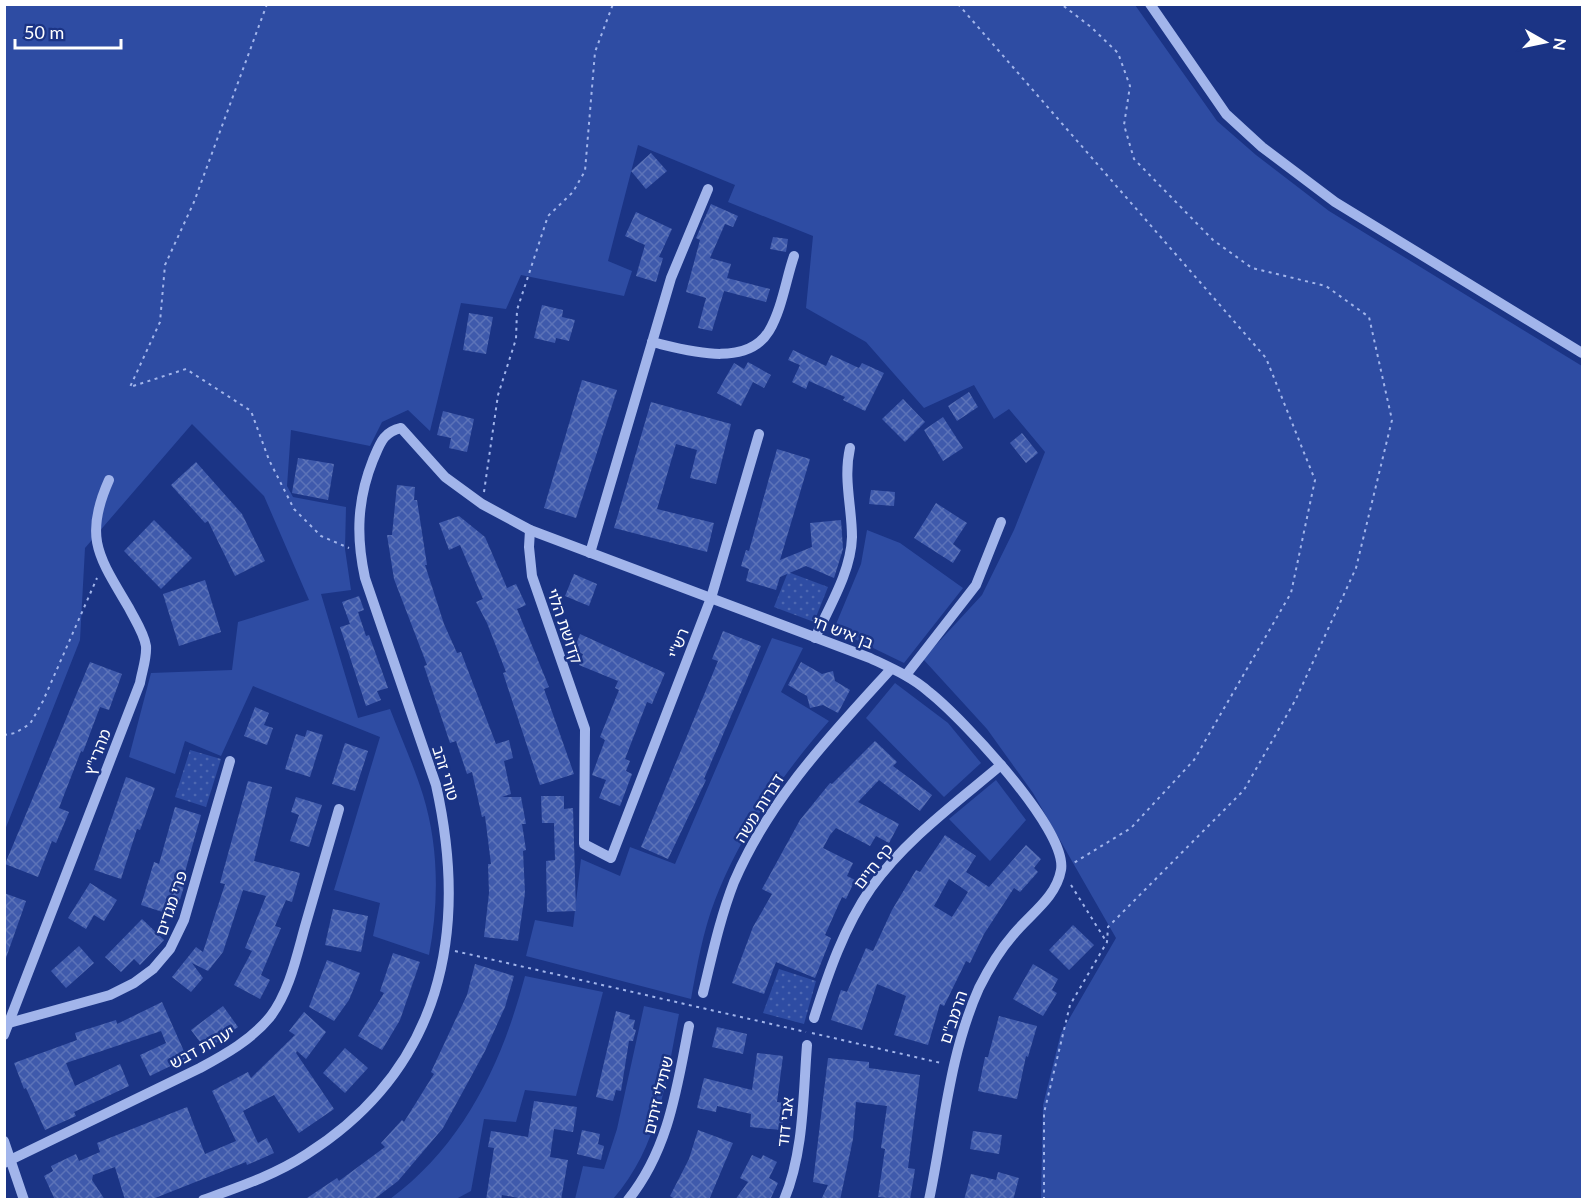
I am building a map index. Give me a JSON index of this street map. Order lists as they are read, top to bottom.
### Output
{
  "streets": {
    "street": [
      "קדושת הלוי",
      "בן איש חי",
      "רש\"י",
      "מהרי\"ץ",
      "טורי זהב",
      "דברות משה",
      "כף חיים",
      "פרי מגדים",
      "הרמב\"ם",
      "יערות דבש",
      "שתילי זיתים",
      "אבי דוד"
    ]
  },
  "crossings": [
    ["קדושת הלוי", "בן איש חי"],
    ["קדושת הלוי", "רש\"י"],
    ["קדושת הלוי", "טורי זהב"],
    ["בן איש חי", "רש\"י"],
    ["בן איש חי", "טורי זהב"],
    ["בן איש חי", "דברות משה"],
    ["בן איש חי", "כף חיים"],
    ["בן איש חי", "הרמב\"ם"],
    ["מהרי\"ץ", "פרי מגדים"]
  ],
  "scale_bar": "50 m",
  "north": "right"
}
